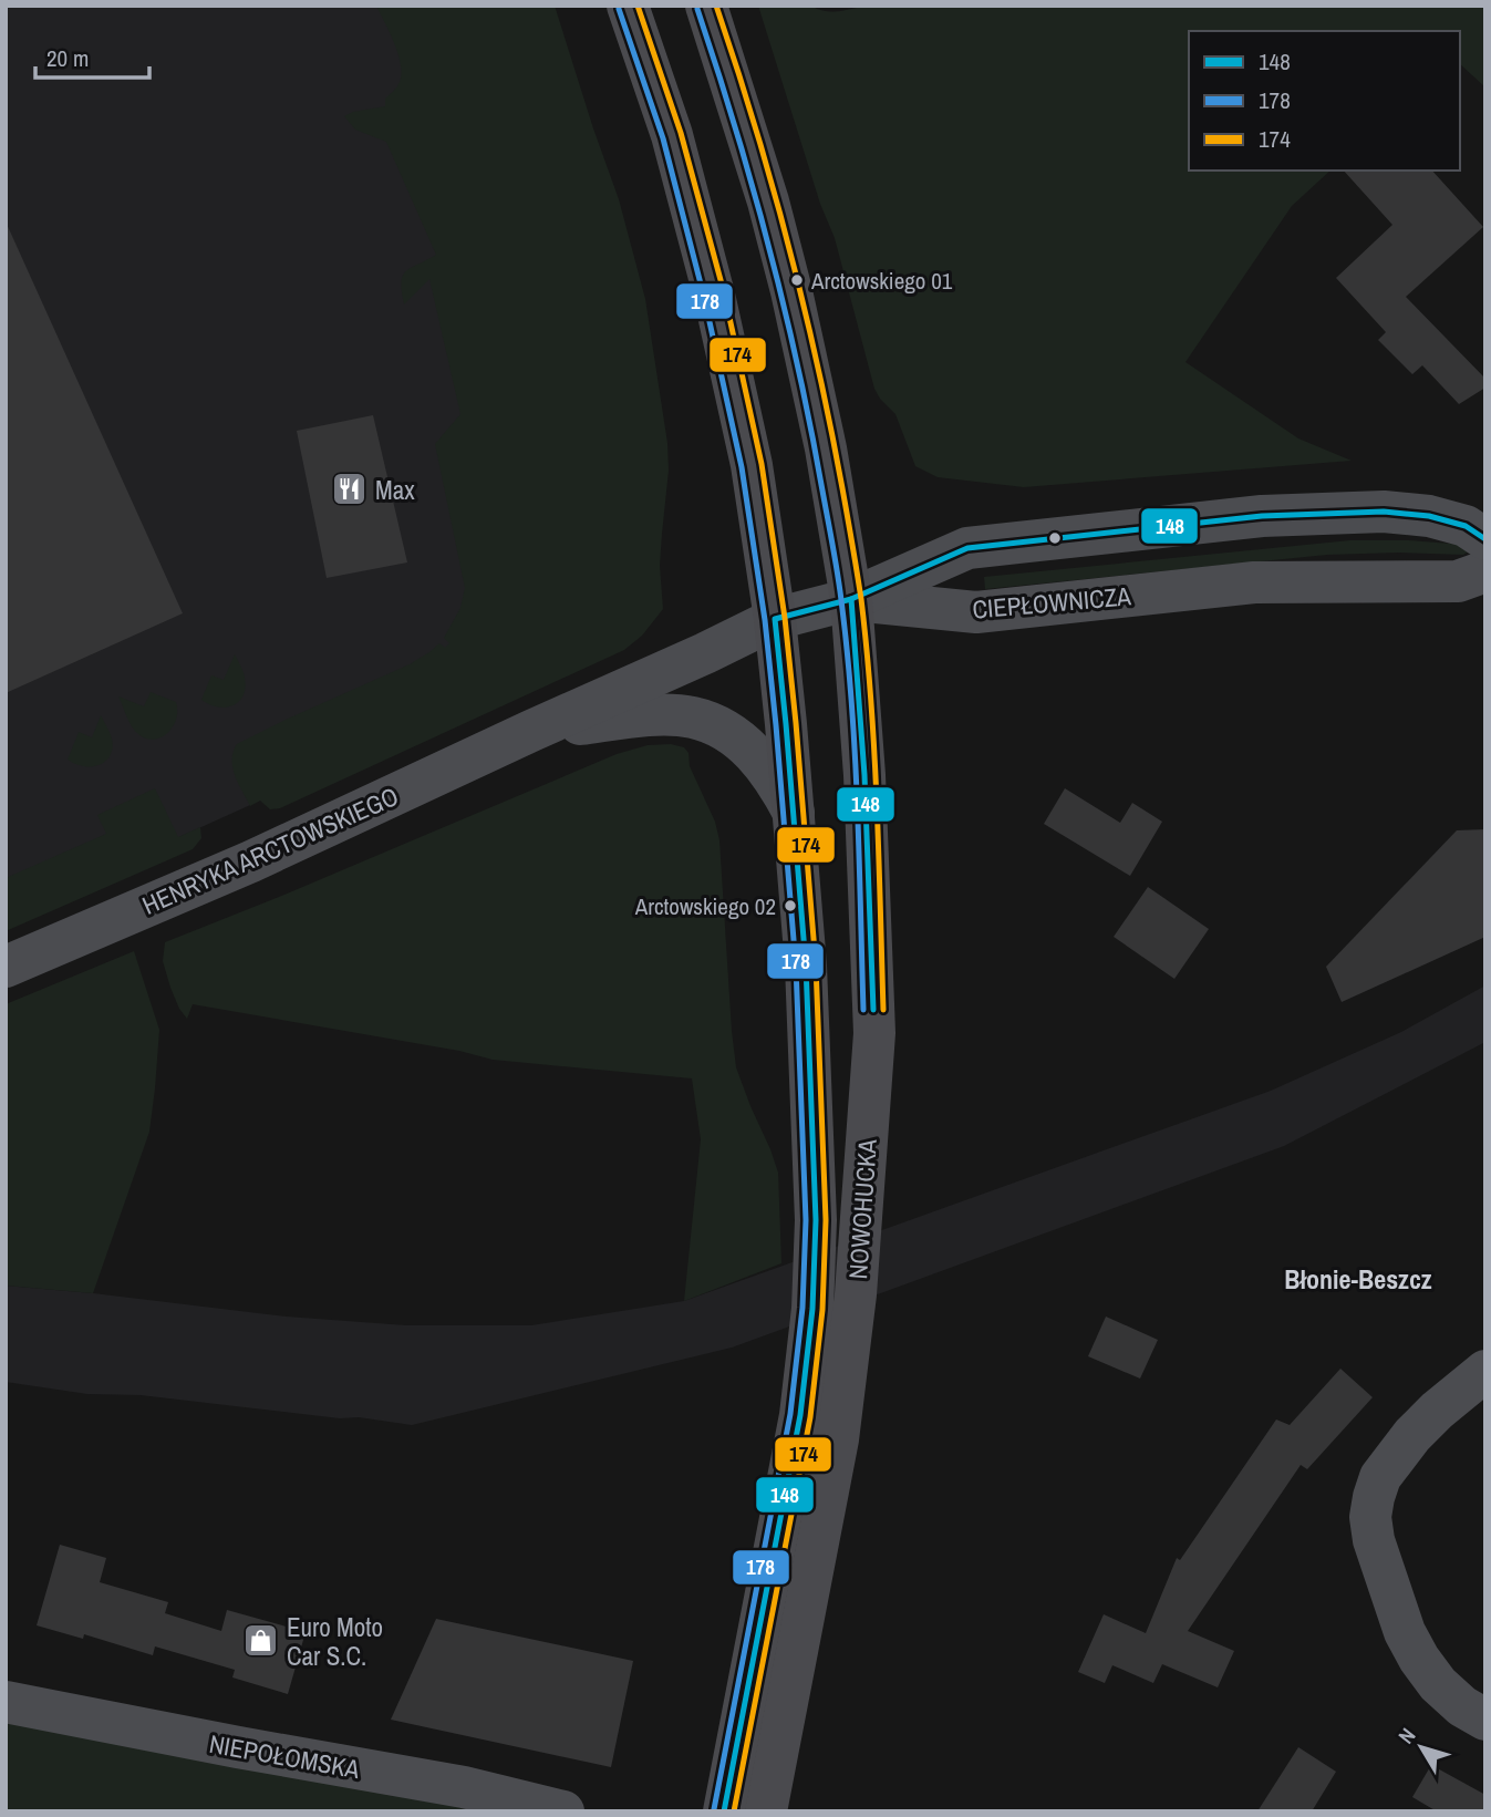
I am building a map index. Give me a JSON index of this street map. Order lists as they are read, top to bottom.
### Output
{
  "streets": {
    "main road": ["NOWOHUCKA"],
    "street": ["CIEPŁOWNICZA", "HENRYKA ARCTOWSKIEGO", "NIEPOŁOMSKA"]
  },
  "crossings": [
    ["CIEPŁOWNICZA", "NOWOHUCKA"],
    ["HENRYKA ARCTOWSKIEGO", "NOWOHUCKA"]
  ],
  "districts": ["Błonie-Beszcz"],
  "places": {
    "other": ["Arctowskiego 01", "Arctowskiego 02"],
    "restaurant": ["Max"],
    "shop": ["Euro Moto Car S.C."]
  },
  "lines": ["transit line 174", "transit line 178", "transit line 148"],
  "legend": ["148", "178", "174"],
  "scale_bar": "20 m",
  "north": "top left"
}
